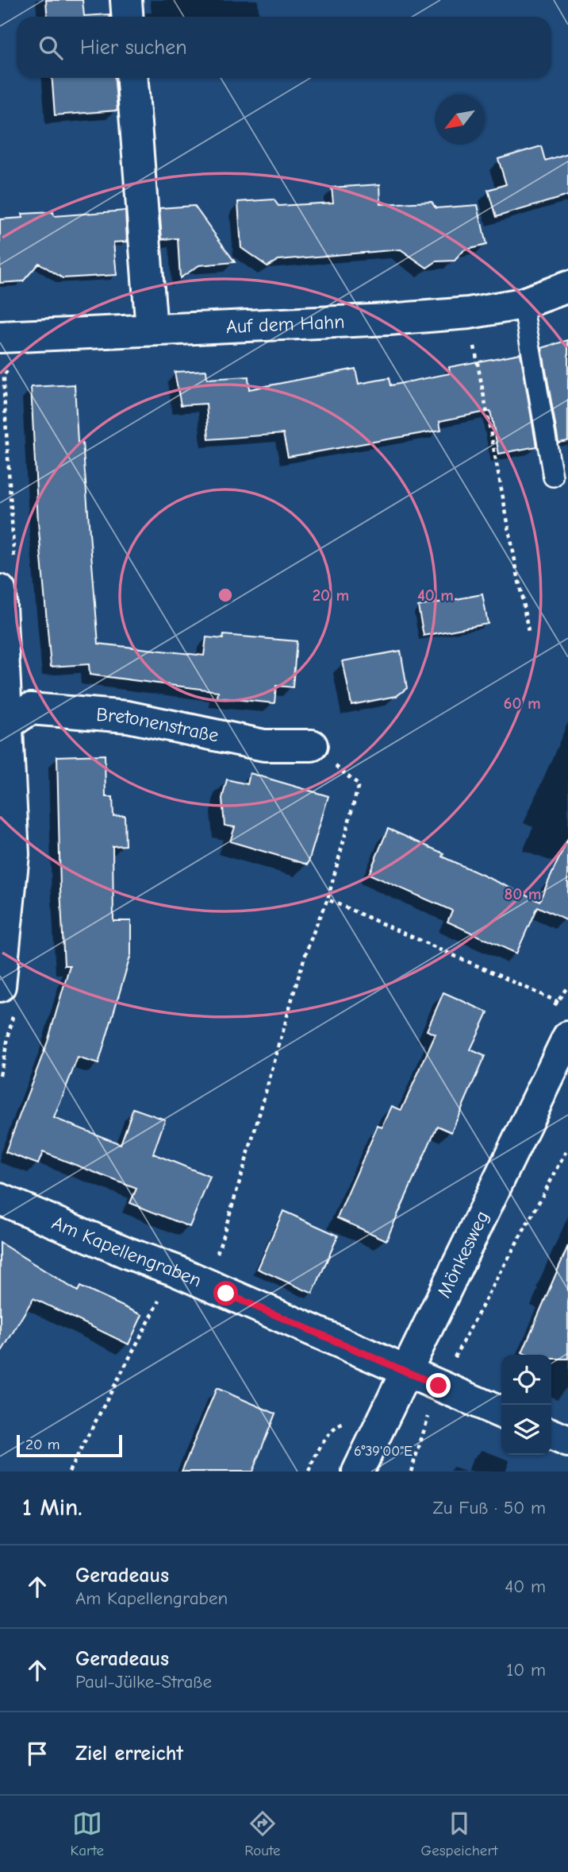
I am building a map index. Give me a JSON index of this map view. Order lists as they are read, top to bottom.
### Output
{
  "streets": {
    "street": [
      "Auf dem Hahn",
      "Bretonenstraße",
      "Am Kapellengraben",
      "Mönkesweg"
    ]
  },
  "crossings": [
    ["Am Kapellengraben", "Mönkesweg"]
  ],
  "scale_bar": "20 m",
  "north": "bottom left",
  "page": {
    "search": "Hier suchen",
    "scale": "20 m",
    "heading": ["1 Min.", "Zu Fuß · 50 m"],
    "list": [
      ["Geradeaus", "Am Kapellengraben", "40 m"],
      ["Geradeaus", "Paul-Jülke-Straße", "10 m"],
      "Ziel erreicht"
    ],
    "nav": ["Karte", "Route", "Gespeichert"]
  },
  "coordinates": ["6°39'00\"E"],
  "rings": [
    "20 m",
    "40 m",
    "60 m",
    "80 m"
  ]
}
